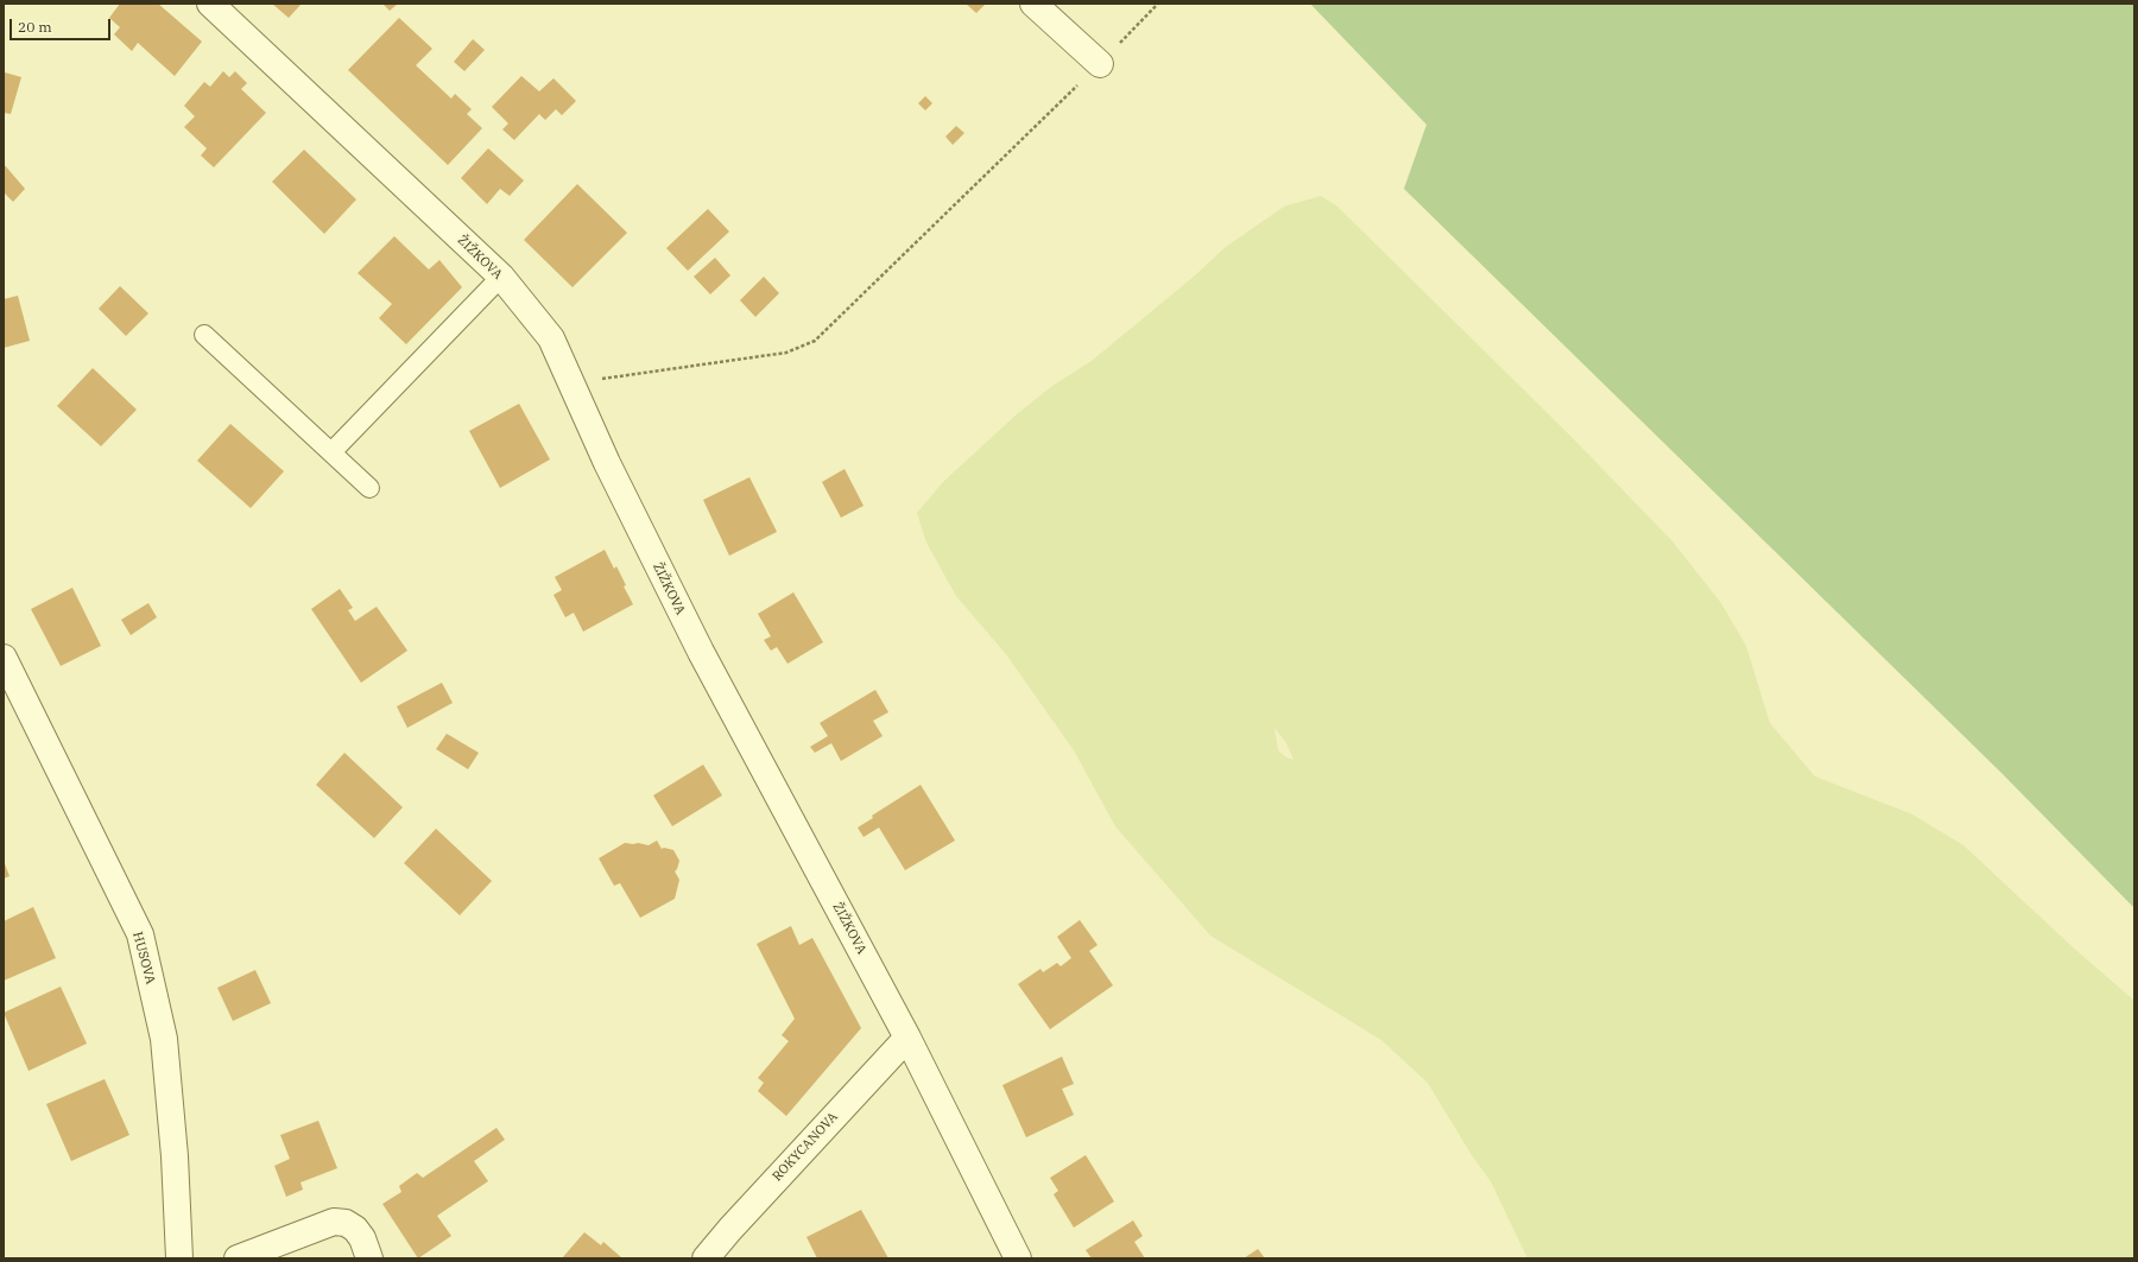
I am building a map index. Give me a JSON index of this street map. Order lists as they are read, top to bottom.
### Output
{
  "streets": {
    "street": ["ŽIŽKOVA", "HUSOVA", "ROKYCANOVA"]
  },
  "crossings": [
    ["ŽIŽKOVA", "ROKYCANOVA"]
  ],
  "scale_bar": "20 m"
}
